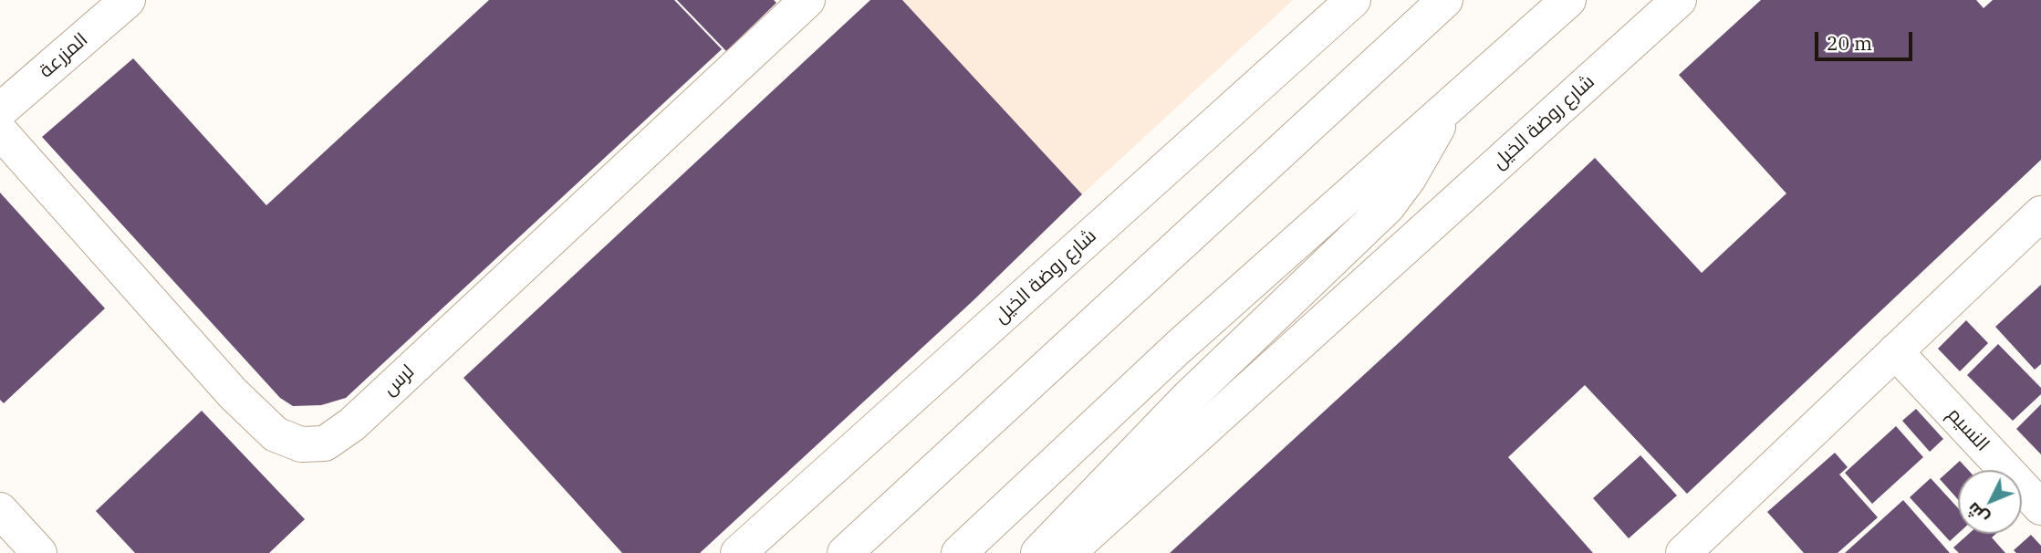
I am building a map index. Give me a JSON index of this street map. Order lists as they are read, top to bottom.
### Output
{
  "streets": {
    "street": [
      "المزرعة",
      "شارع روضة الخيل",
      "لرس",
      "النسيم"
    ]
  },
  "scale_bar": "20 m",
  "north": "bottom left"
}
